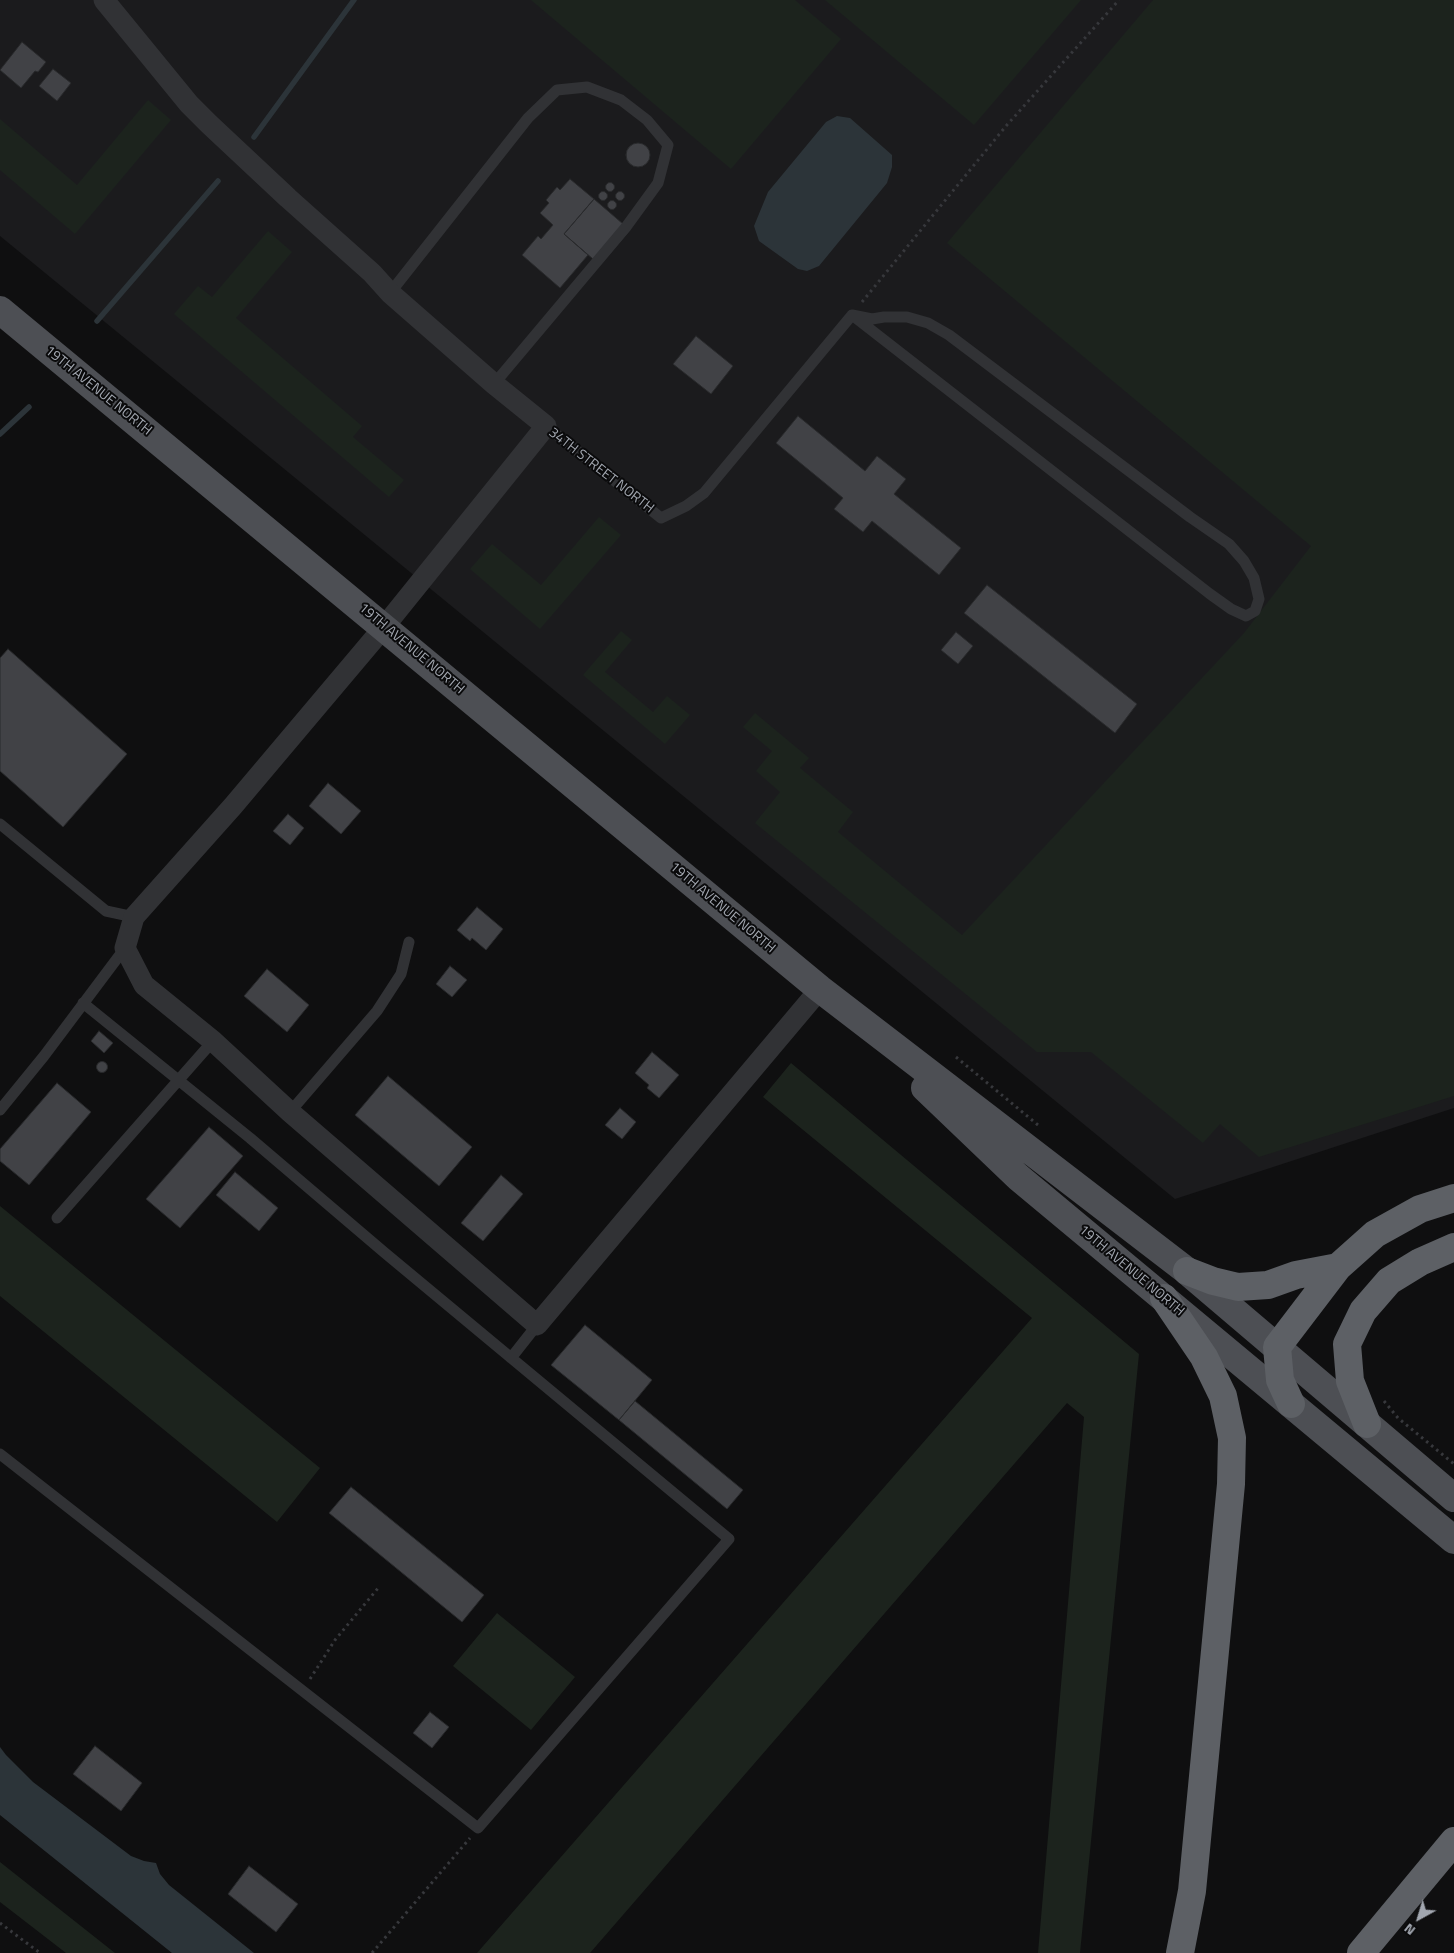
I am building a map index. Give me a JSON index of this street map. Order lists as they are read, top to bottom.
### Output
{
  "streets": {
    "main road": ["19TH AVENUE NORTH"],
    "street": ["34TH STREET NORTH"]
  },
  "crossings": [
    ["19TH AVENUE NORTH", "34TH STREET NORTH"]
  ],
  "north": "bottom left"
}
